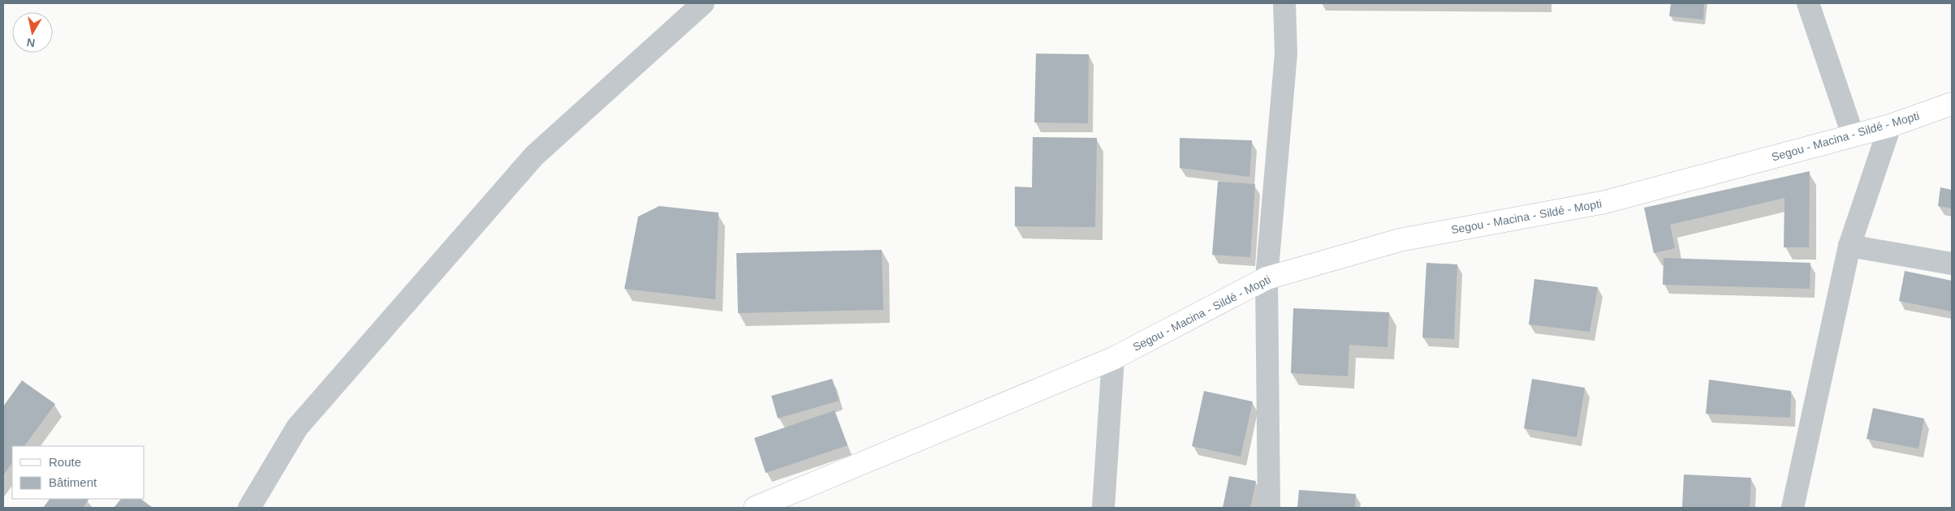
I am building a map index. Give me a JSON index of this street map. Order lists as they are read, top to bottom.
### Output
{
  "streets": {
    "main road": ["Segou - Macina - Sildé - Mopti"]
  },
  "legend": ["Route", "Bâtiment"],
  "north": "bottom"
}
